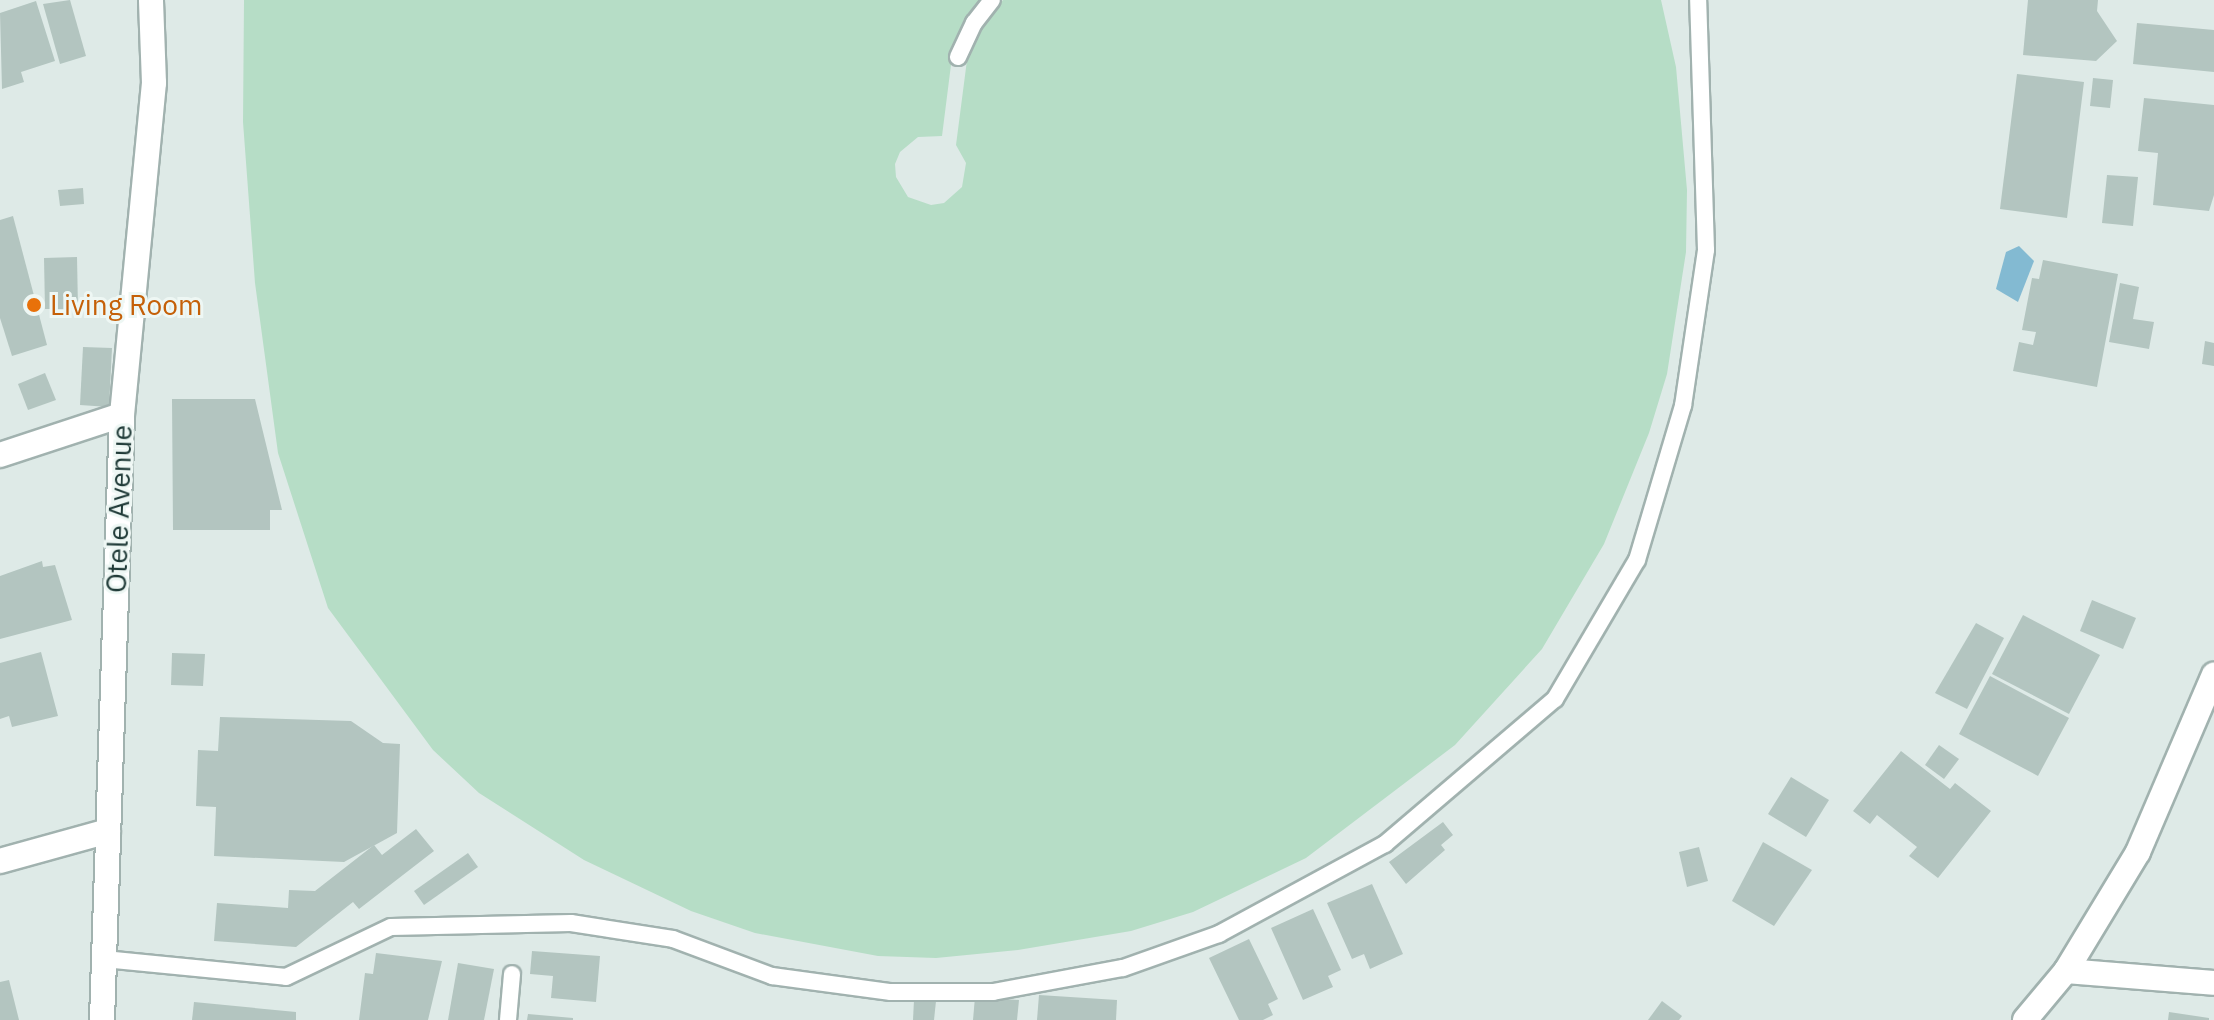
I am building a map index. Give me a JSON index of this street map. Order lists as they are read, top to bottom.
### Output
{
  "streets": {
    "street": ["Otele Avenue"]
  },
  "places": ["Living Room"]
}
